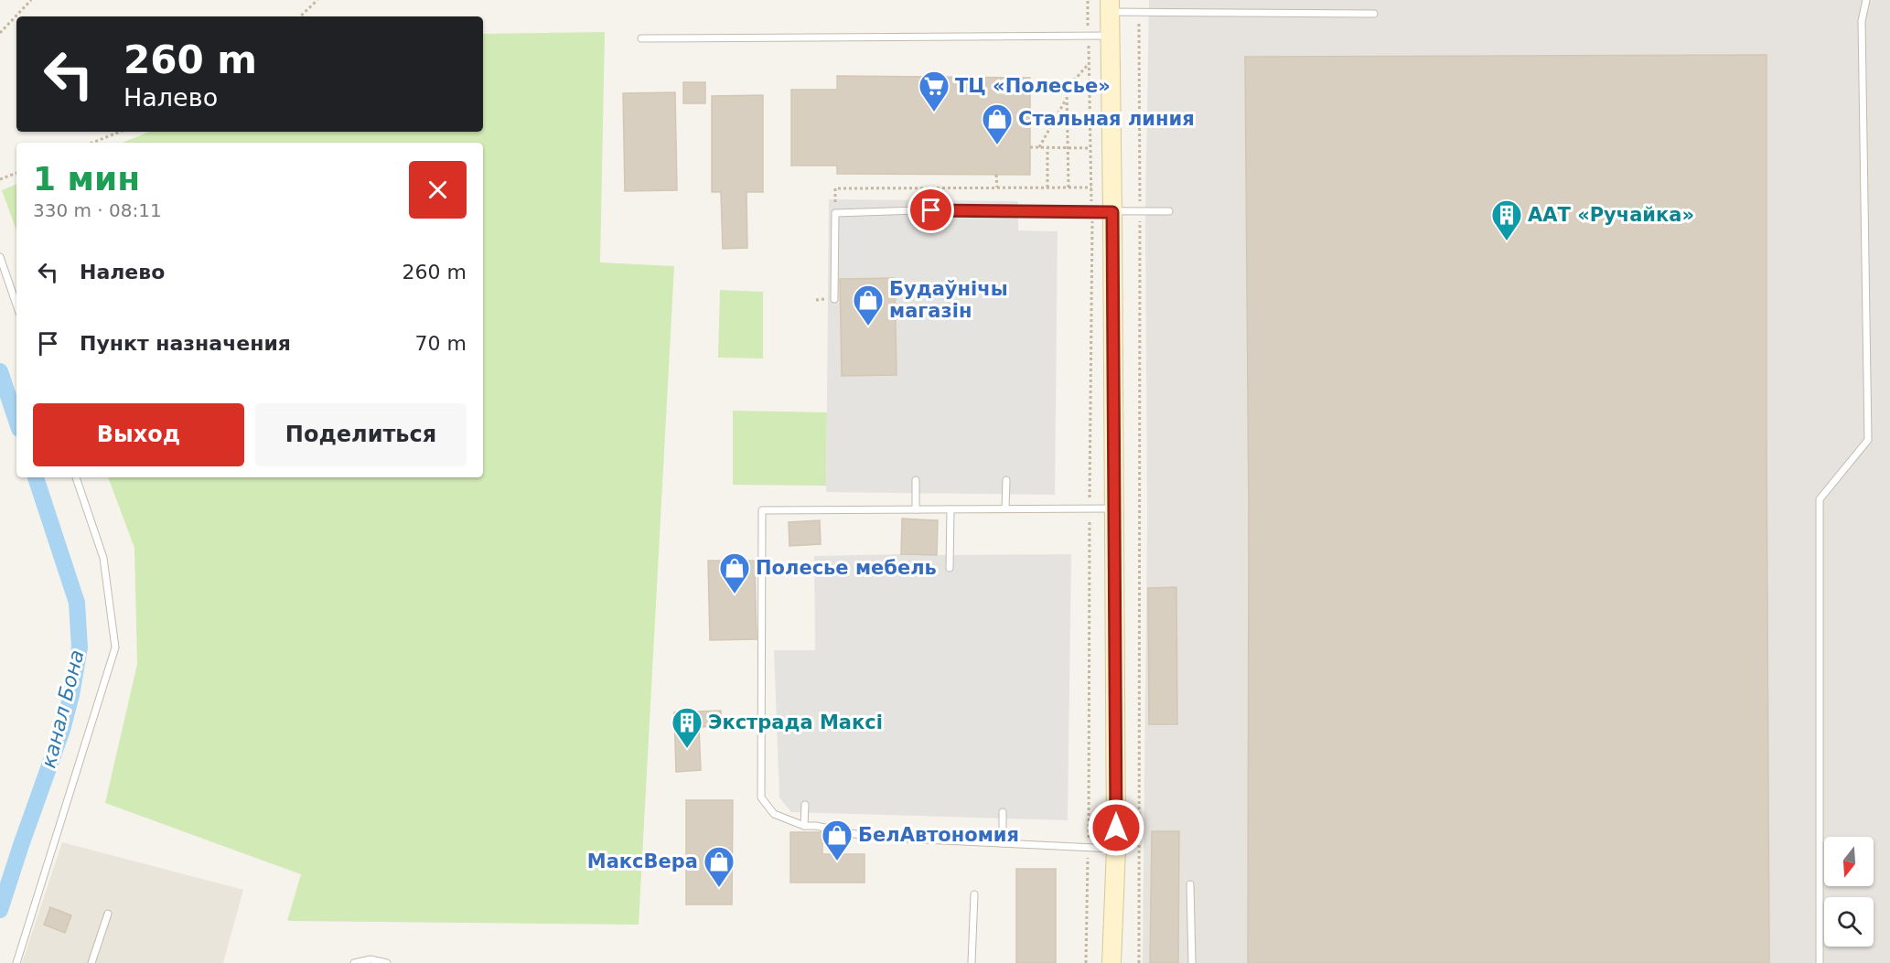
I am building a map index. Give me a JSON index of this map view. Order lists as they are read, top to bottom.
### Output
{
  "water": ["канал Бона"],
  "places": {
    "supermarket": ["ТЦ «Полесье»"],
    "shop": [
      "Стальная линия",
      "Будаўнічы магазін",
      "Полесье мебель",
      "БелАвтономия",
      "МаксBepa"
    ],
    "building": ["ААТ «Ручайка»", "Экстрада Максі"]
  },
  "north": "bottom",
  "page": {
    "turn": ["260 m", "Налево"],
    "heading": ["1 мин", "330 m · 08:11"],
    "list": [
      {
        "name": "Налево",
        "value": "260 m"
      },
      {
        "name": "Пункт назначения",
        "value": "70 m"
      }
    ],
    "buttons": ["Выход", "Поделиться"]
  }
}
